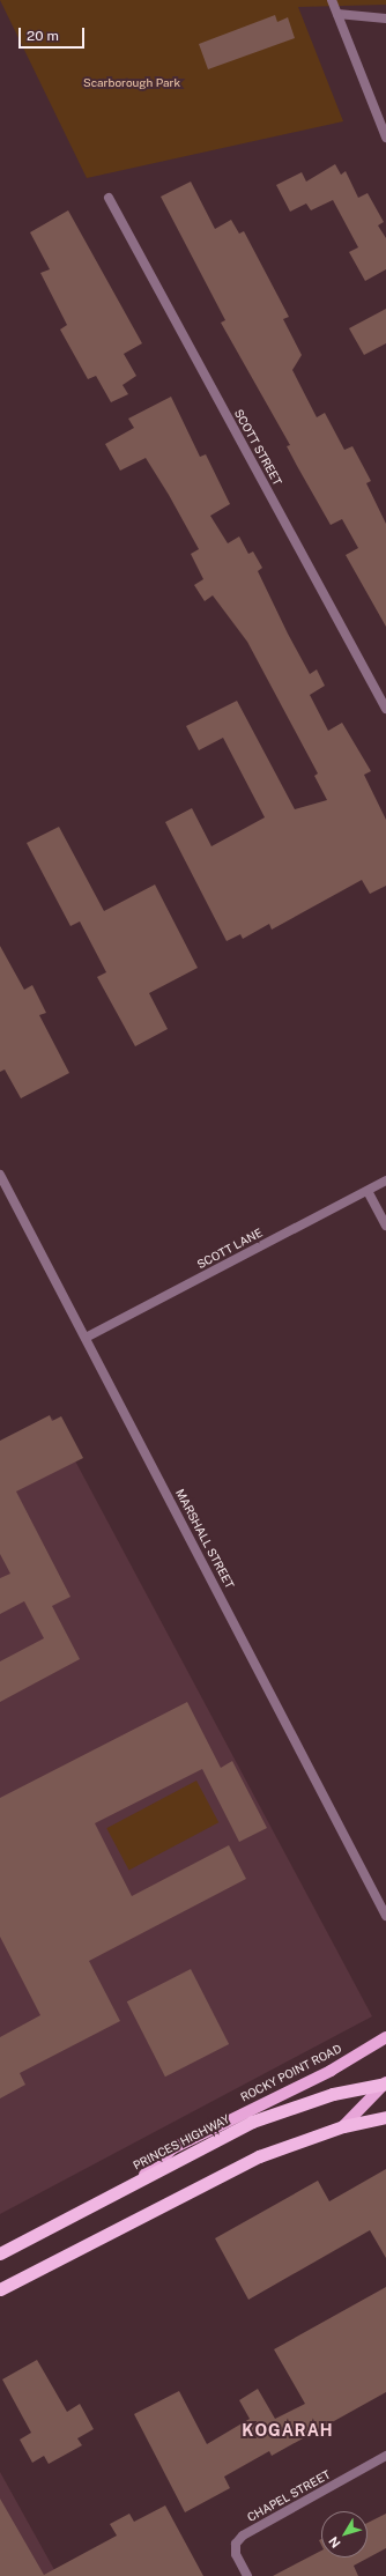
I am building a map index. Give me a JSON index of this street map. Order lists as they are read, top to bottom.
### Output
{
  "streets": {
    "highway": ["PRINCES HIGHWAY"],
    "main road": ["ROCKY POINT ROAD"],
    "street": [
      "SCOTT STREET",
      "SCOTT LANE",
      "MARSHALL STREET",
      "CHAPEL STREET"
    ]
  },
  "crossings": [
    ["SCOTT LANE", "MARSHALL STREET"],
    ["ROCKY POINT ROAD", "PRINCES HIGHWAY"]
  ],
  "districts": ["KOGARAH"],
  "parks": ["Scarborough Park"],
  "scale_bar": "20 m",
  "north": "bottom left"
}
